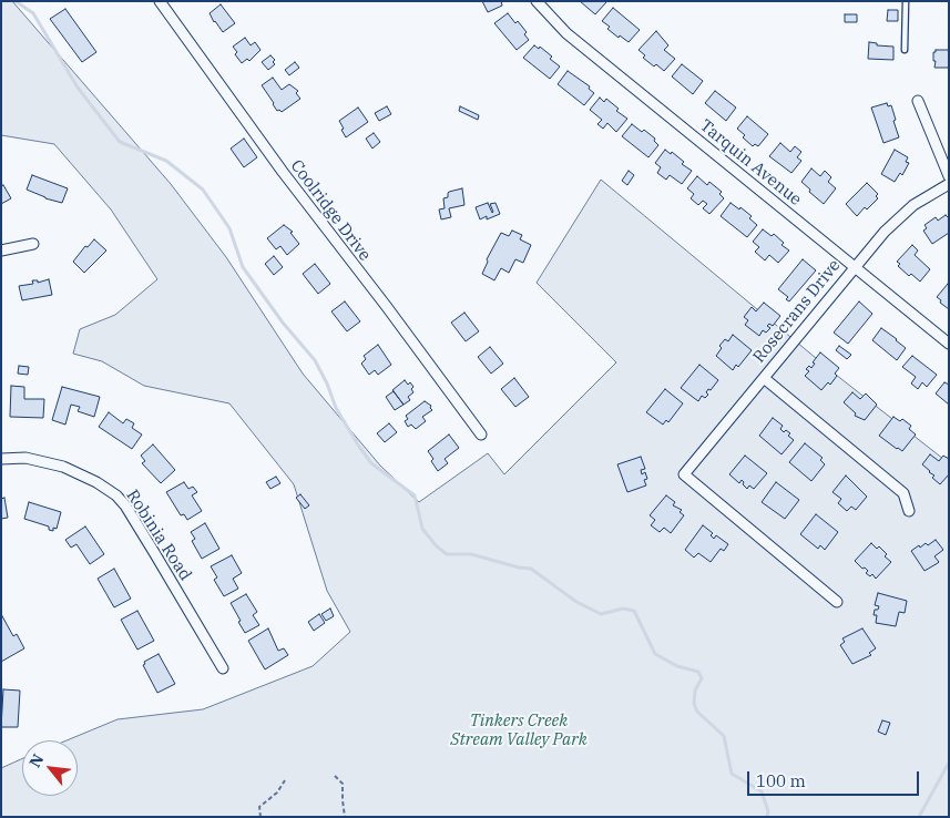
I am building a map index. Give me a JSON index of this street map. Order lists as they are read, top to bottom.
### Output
{
  "streets": {
    "street": [
      "Tarquin Avenue",
      "Coolridge Drive",
      "Rosecrans Drive",
      "Robinia Road"
    ]
  },
  "crossings": [
    ["Tarquin Avenue", "Rosecrans Drive"]
  ],
  "parks": ["Tinkers Creek Stream Valley Park"],
  "scale_bar": "100 m",
  "north": "top left"
}
